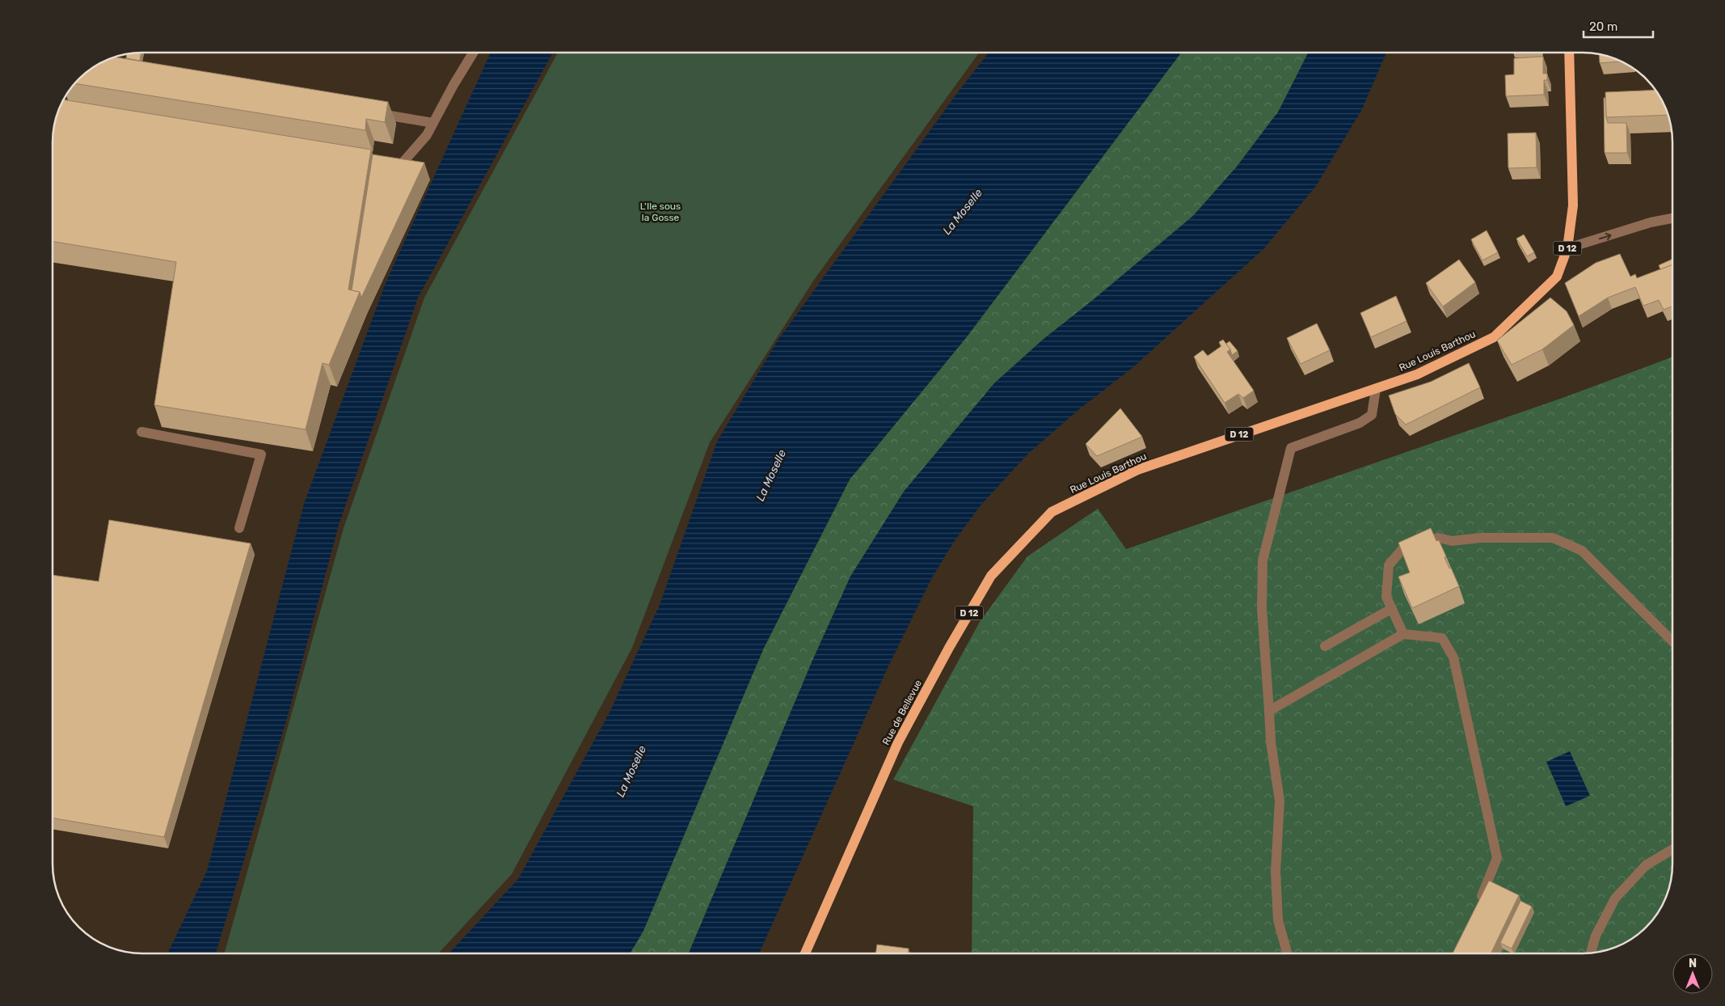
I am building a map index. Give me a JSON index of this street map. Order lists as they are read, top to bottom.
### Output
{
  "streets": {
    "main road": ["D 12", "Rue Louis Barthou", "Rue de Bellevue"]
  },
  "crossings": [
    ["Rue Louis Barthou", "Rue de Bellevue"]
  ],
  "water": ["La Moselle"],
  "parks": ["L'Ile sous la Gosse"],
  "scale_bar": "20 m",
  "north": "top"
}
